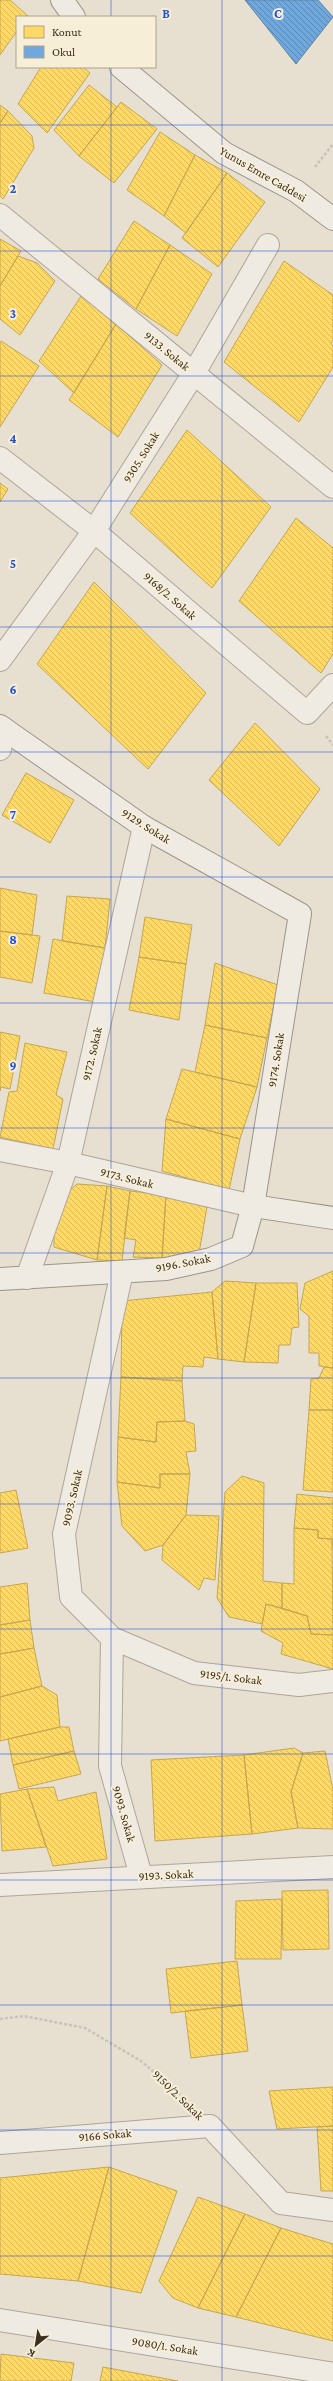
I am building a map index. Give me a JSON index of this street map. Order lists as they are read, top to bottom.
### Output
{
  "streets": {
    "street": [
      "Yunus Emre Caddesi",
      "9133. Sokak",
      "9305. Sokak",
      "9168/2. Sokak",
      "9129. Sokak",
      "9172. Sokak",
      "9174. Sokak",
      "9173. Sokak",
      "9196. Sokak",
      "9093. Sokak",
      "9195/1. Sokak",
      "9193. Sokak",
      "9150/2. Sokak",
      "9166 Sokak",
      "9080/1. Sokak"
    ]
  },
  "crossings": [
    ["9133. Sokak", "9305. Sokak"],
    ["9305. Sokak", "9168/2. Sokak"],
    ["9129. Sokak", "9172. Sokak"],
    ["9129. Sokak", "9174. Sokak"],
    ["9172. Sokak", "9173. Sokak"],
    ["9172. Sokak", "9196. Sokak"],
    ["9174. Sokak", "9173. Sokak"],
    ["9174. Sokak", "9196. Sokak"],
    ["9173. Sokak", "9196. Sokak"],
    ["9196. Sokak", "9093. Sokak"],
    ["9093. Sokak", "9195/1. Sokak"],
    ["9093. Sokak", "9193. Sokak"],
    ["9150/2. Sokak", "9166 Sokak"]
  ],
  "legend": ["Konut", "Okul"],
  "north": "bottom left",
  "grid": {
    "columns": ["B", "C"],
    "rows": [
      "2",
      "3",
      "4",
      "5",
      "6",
      "7",
      "8",
      "9"
    ]
  }
}
